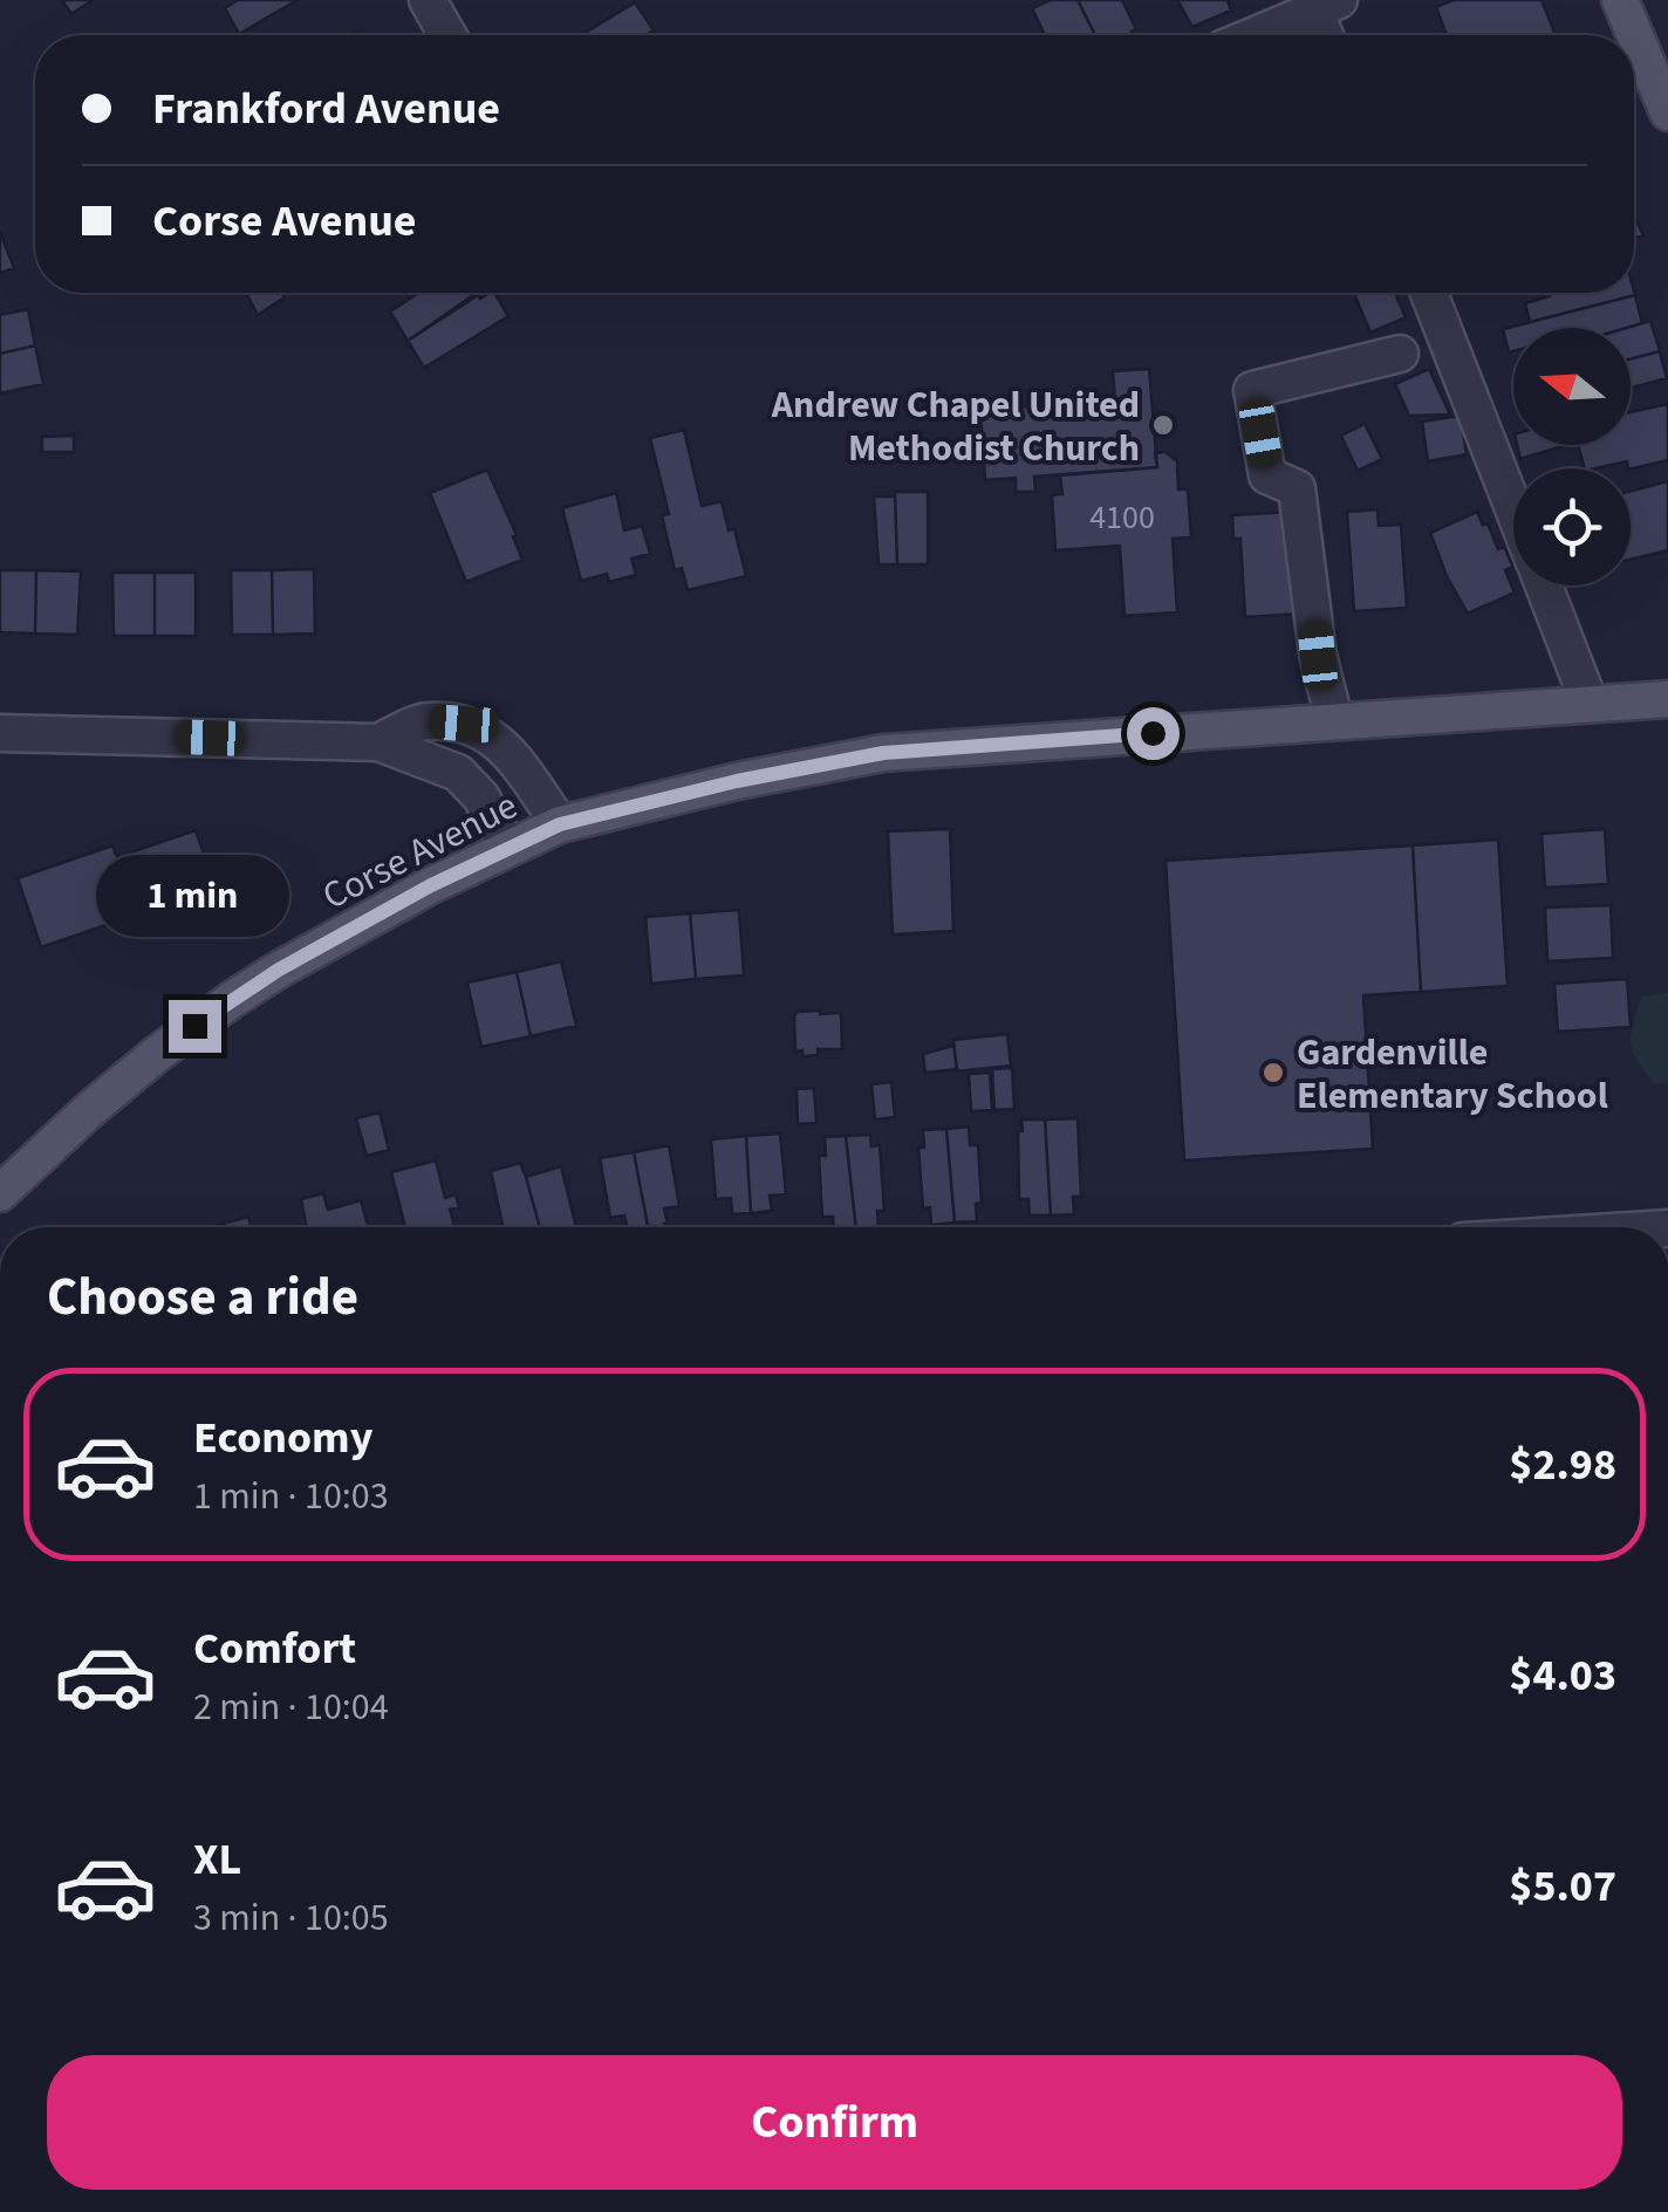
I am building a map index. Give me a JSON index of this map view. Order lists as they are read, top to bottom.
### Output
{
  "streets": {
    "main road": ["Corse Avenue"]
  },
  "places": ["Andrew Chapel United Methodist Church", "Gardenville Elementary School"],
  "house_numbers": ["4100"],
  "north": "left",
  "page": {
    "banner": ["Frankford Avenue", "Corse Avenue"],
    "bubble": "1 min",
    "heading": "Choose a ride",
    "list": [
      {
        "name": "Economy",
        "note": "1 min · 10:03",
        "value": "$2.98"
      },
      {
        "name": "Comfort",
        "note": "2 min · 10:04",
        "value": "$4.03"
      },
      {
        "name": "XL",
        "note": "3 min · 10:05",
        "value": "$5.07"
      }
    ],
    "buttons": "Confirm"
  }
}
